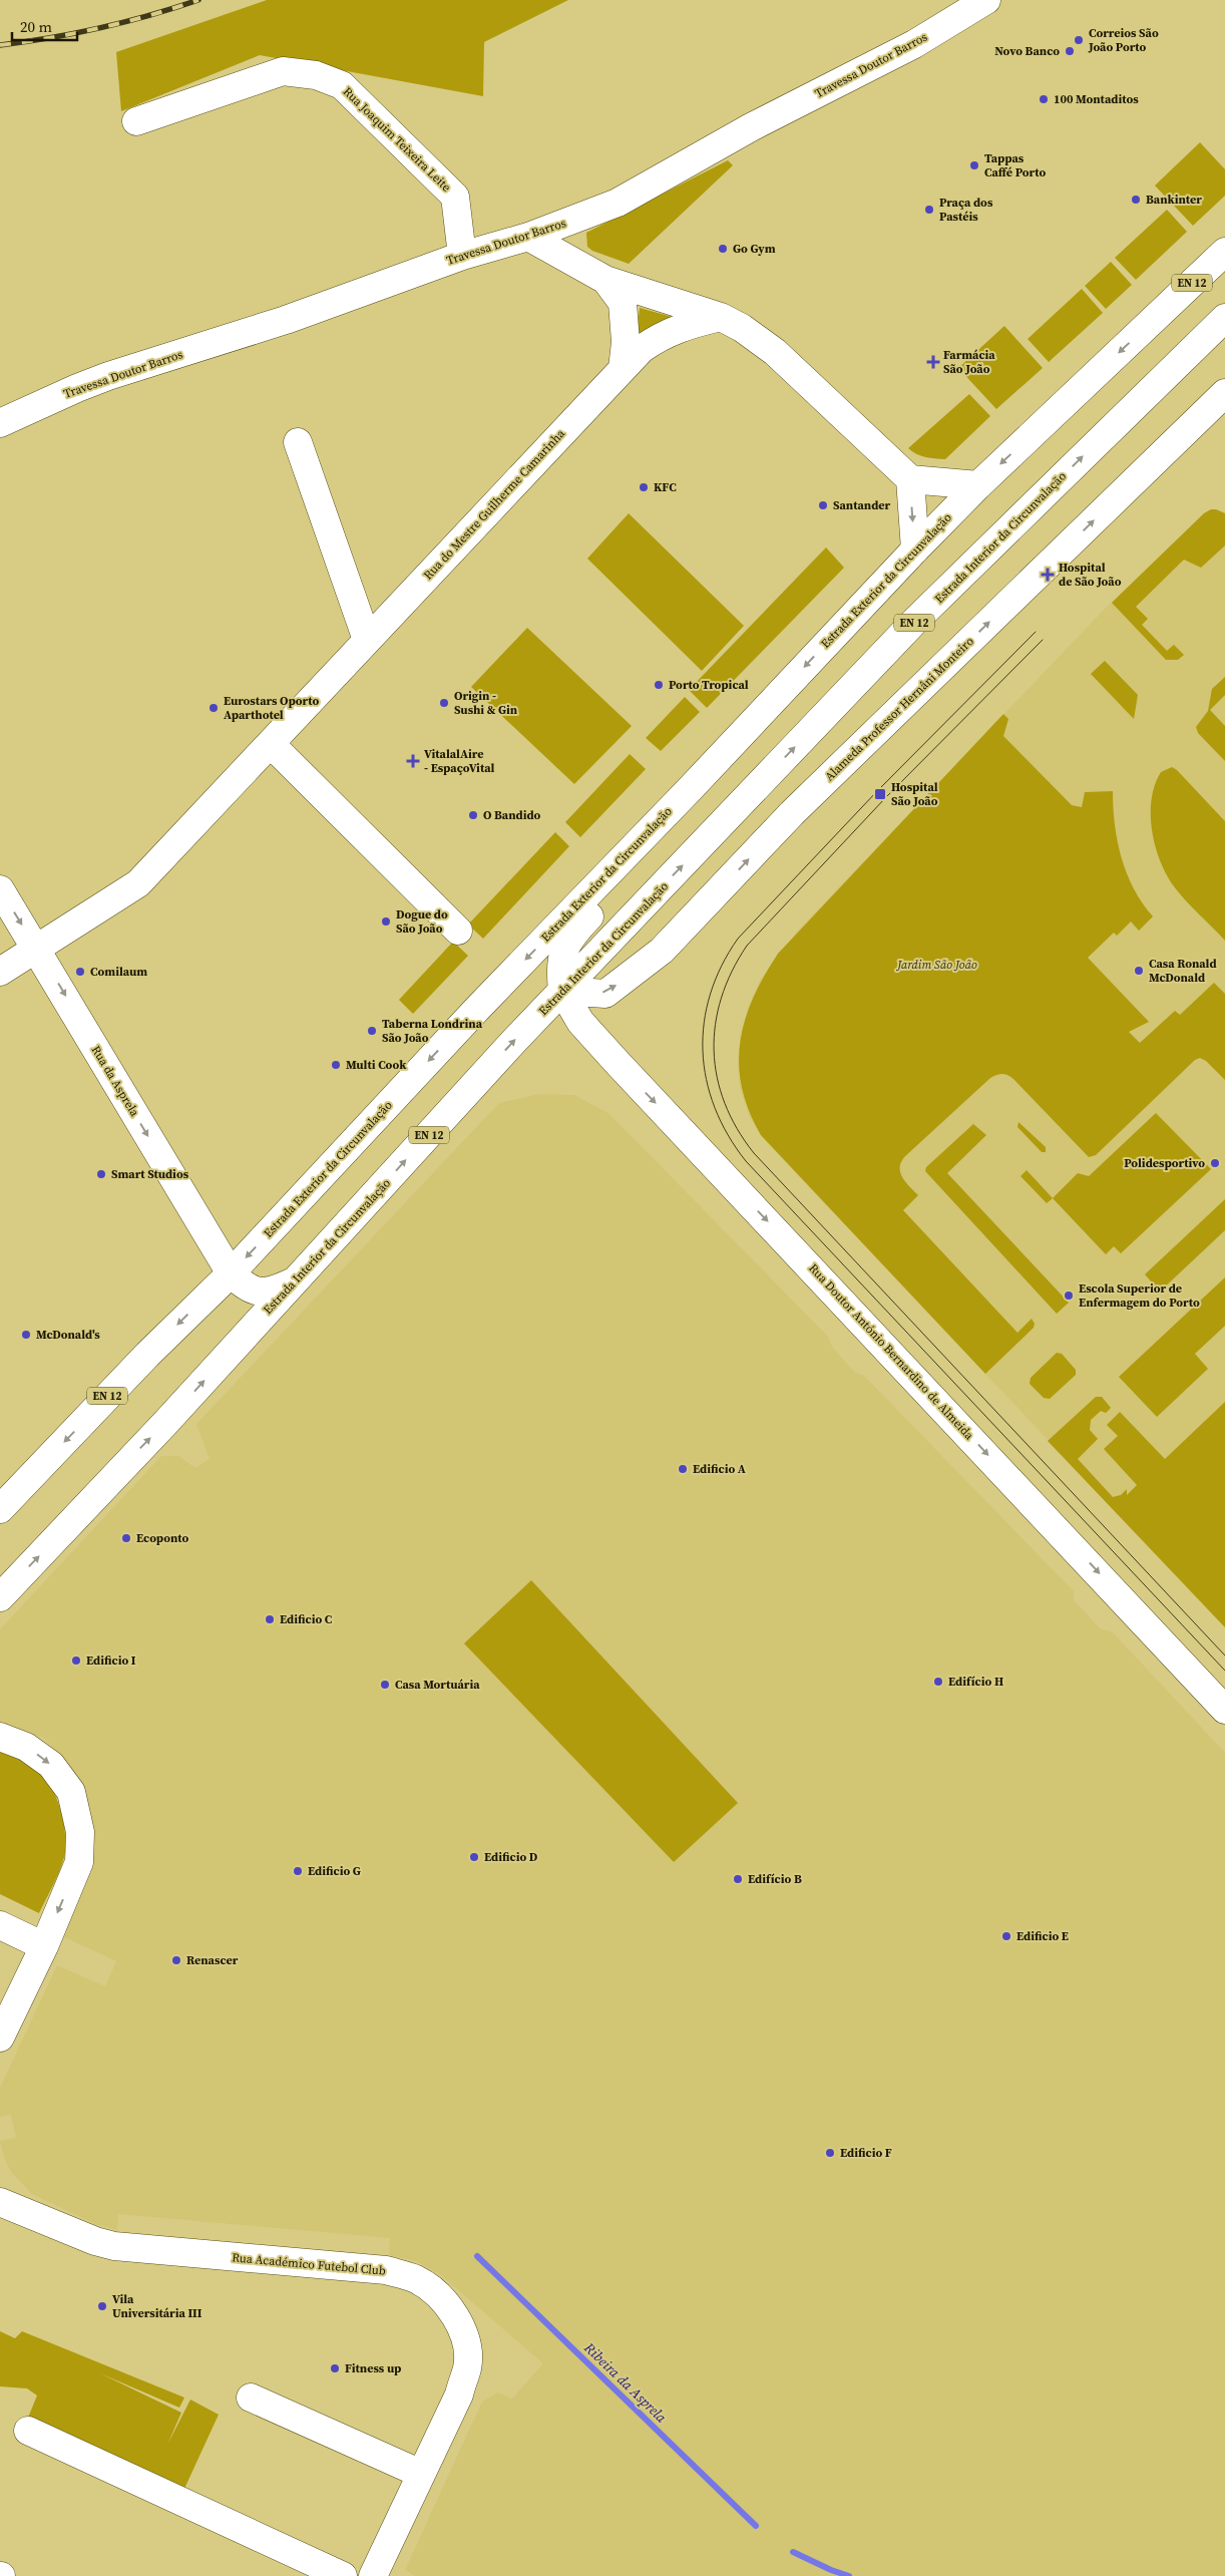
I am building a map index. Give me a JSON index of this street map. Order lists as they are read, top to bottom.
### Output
{
  "streets": {
    "street": [
      "Travessa Doutor Barros",
      "Rua Joaquim Teixeira Leite",
      "EN 12",
      "Rua do Mestre Guilherme Camarinha",
      "Estrada Interior da Circunvalação",
      "Estrada Exterior da Circunvalação",
      "Alameda Professor Hernâni Monteiro",
      "Rua da Asprela",
      "Rua Doutor António Bernardino de Almeida",
      "Rua Académico Futebol Club"
    ]
  },
  "crossings": [
    ["Travessa Doutor Barros", "Rua Joaquim Teixeira Leite"],
    ["Rua do Mestre Guilherme Camarinha", "Rua da Asprela"],
    ["Estrada Interior da Circunvalação", "Alameda Professor Hernâni Monteiro"],
    ["Estrada Interior da Circunvalação", "Rua Doutor António Bernardino de Almeida"],
    ["Estrada Exterior da Circunvalação", "Rua da Asprela"],
    ["Alameda Professor Hernâni Monteiro", "Rua Doutor António Bernardino de Almeida"]
  ],
  "one_way": [
    "Estrada Interior da Circunvalação",
    "Estrada Exterior da Circunvalação",
    "Alameda Professor Hernâni Monteiro",
    "Rua da Asprela",
    "Rua Doutor António Bernardino de Almeida"
  ],
  "water": ["Ribeira da Asprela"],
  "parks": ["Jardim São João"],
  "places": {
    "other": [
      "Correios São João Porto",
      "Novo Banco",
      "100 Montaditos",
      "Tappas Caffé Porto",
      "Bankinter",
      "Praça dos Pastéis",
      "Go Gym",
      "KFC",
      "Santander",
      "Porto Tropical",
      "Origin - Sushi & Gin",
      "Eurostars Oporto Aparthotel",
      "O Bandido",
      "Dogue do São João",
      "Casa Ronald McDonald",
      "Comilaum",
      "Taberna Londrina São João",
      "Multi Cook",
      "Polidesportivo",
      "Smart Studios",
      "Escola Superior de Enfermagem do Porto",
      "McDonald's",
      "Edificio A",
      "Ecoponto",
      "Edificio C",
      "Edificio I",
      "Edifício H",
      "Casa Mortuária",
      "Edificio D",
      "Edificio G",
      "Edifício B",
      "Edificio E",
      "Renascer",
      "Edificio F",
      "Vila Universitária III",
      "Fitness up"
    ],
    "health": ["Farmácia São João", "Hospital de São João", "VitalalAire - EspaçoVital"],
    "transit": ["Hospital São João"]
  },
  "scale_bar": "20 m"
}
